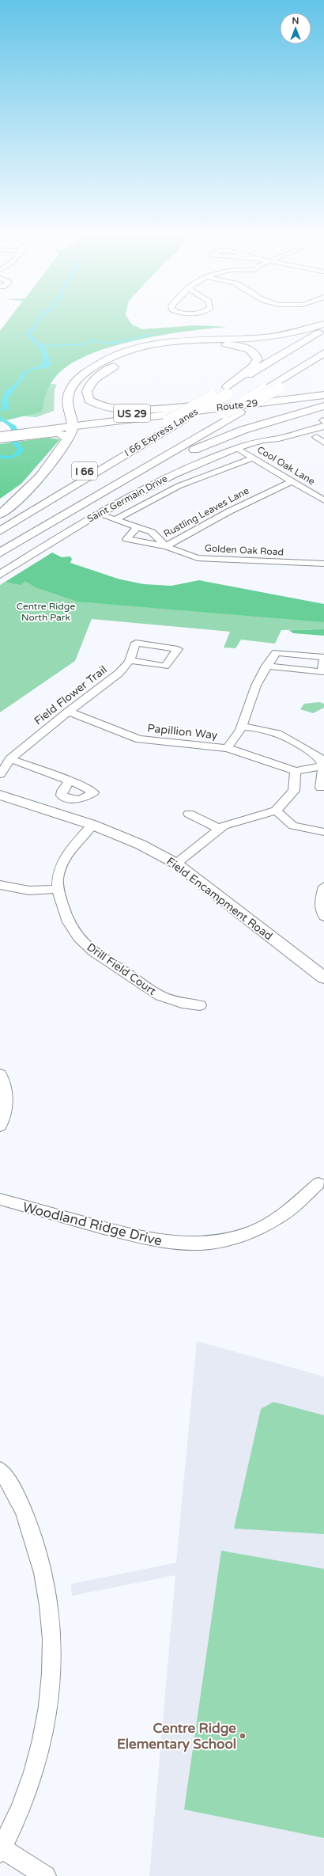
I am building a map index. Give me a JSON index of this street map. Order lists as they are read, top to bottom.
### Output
{
  "streets": {
    "main road": [
      "Route 29",
      "US 29",
      "I 66 Express Lanes",
      "I 66"
    ],
    "street": [
      "Cool Oak Lane",
      "Saint Germain Drive",
      "Rustling Leaves Lane",
      "Golden Oak Road",
      "Field Flower Trail",
      "Papillion Way",
      "Field Encampment Road",
      "Drill Field Court",
      "Woodland Ridge Drive"
    ]
  },
  "crossings": [
    ["I 66 Express Lanes", "I 66"],
    ["Cool Oak Lane", "Saint Germain Drive"],
    ["Cool Oak Lane", "Rustling Leaves Lane"],
    ["Saint Germain Drive", "Golden Oak Road"],
    ["Rustling Leaves Lane", "Golden Oak Road"],
    ["Field Flower Trail", "Papillion Way"],
    ["Field Encampment Road", "Drill Field Court"]
  ],
  "parks": ["Centre Ridge North Park"],
  "places": ["Centre Ridge Elementary School"],
  "north": "top"
}
